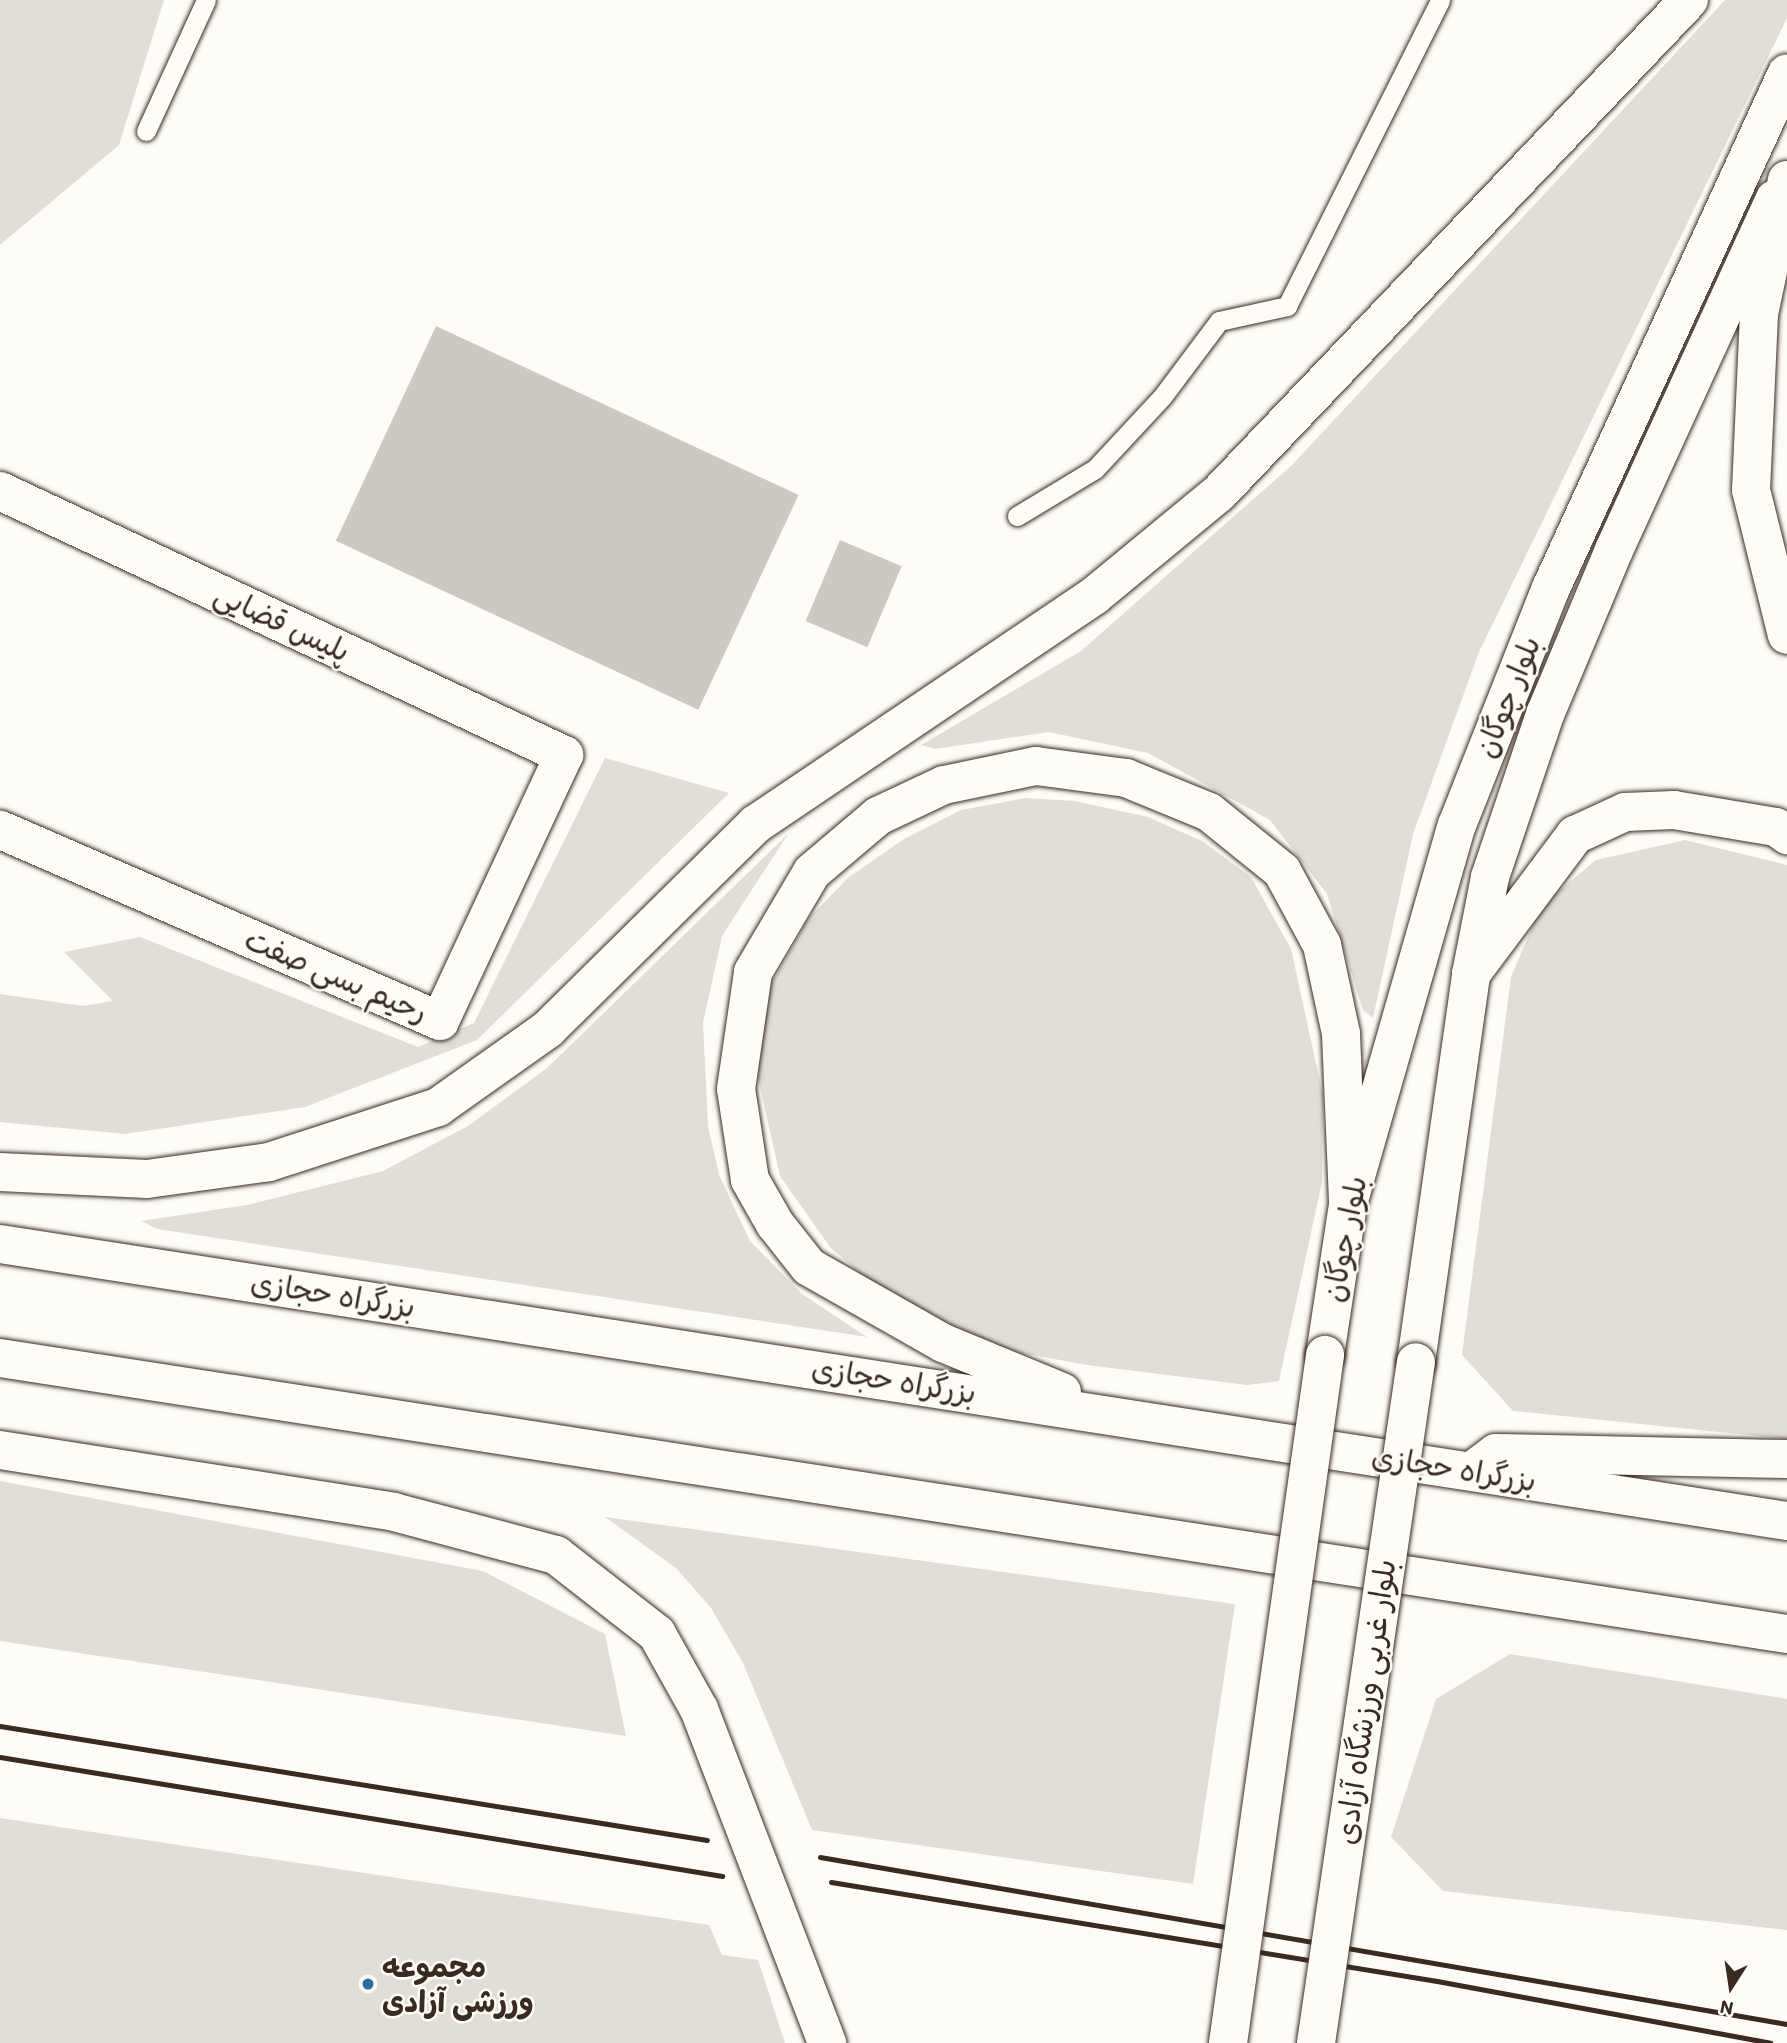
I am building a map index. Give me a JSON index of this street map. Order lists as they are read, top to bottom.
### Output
{
  "streets": {
    "main road": [
      "پلیس قضایی",
      "بلوار چوگان",
      "رحیم بسی صفت",
      "بزرگراه حجازی",
      "بلوار غربی ورزشگاه آزادی"
    ]
  },
  "crossings": [
    ["پلیس قضایی", "رحیم بسی صفت"],
    ["بلوار چوگان", "بلوار غربی ورزشگاه آزادی"]
  ],
  "places": ["مجموعه ورزشی آزادی"],
  "north": "bottom"
}
